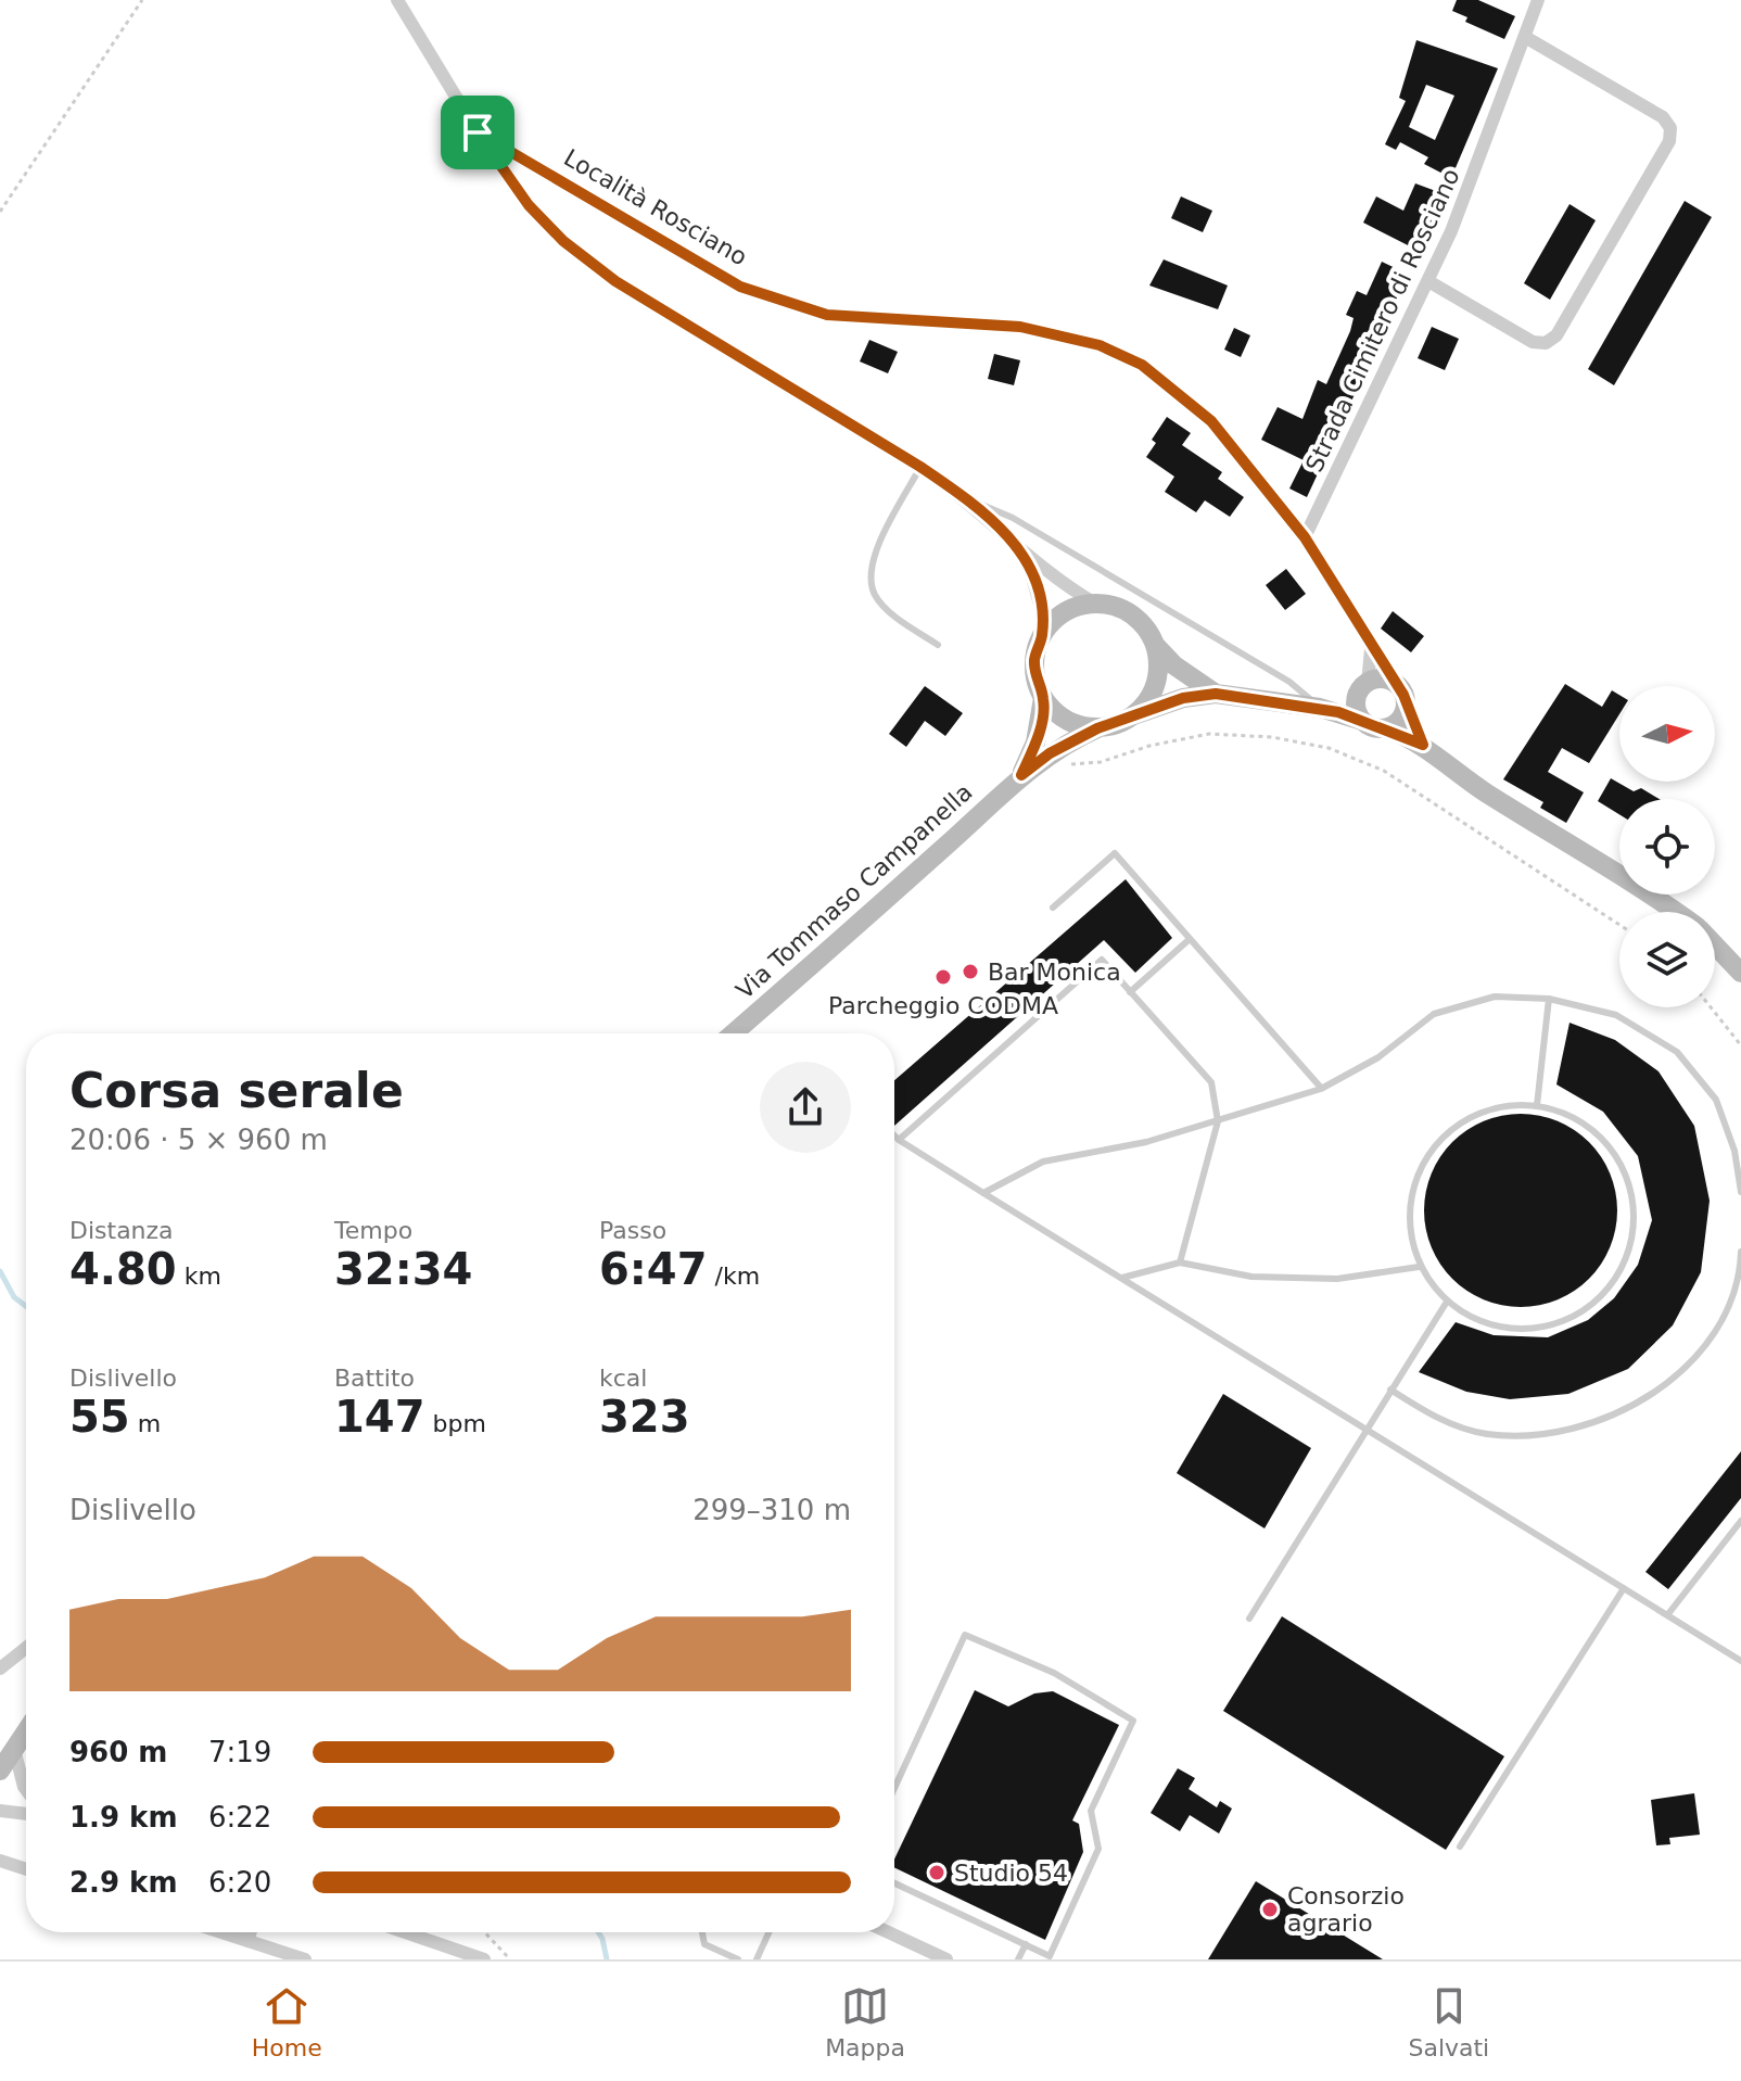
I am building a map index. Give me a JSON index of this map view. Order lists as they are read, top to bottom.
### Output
{
  "streets": {
    "main road": ["Via Tommaso Campanella"],
    "street": ["Località Rosciano", "Strada Cimitero di Rosciano"]
  },
  "crossings": [
    ["Località Rosciano", "Strada Cimitero di Rosciano"],
    ["Località Rosciano", "Via Tommaso Campanella"]
  ],
  "places": [
    "Bar Monica",
    "Parcheggio CODMA",
    "Studio 54",
    "Consorzio agrario"
  ],
  "north": "right",
  "page": {
    "heading": ["Corsa serale", "20:06 · 5 × 960 m"],
    "stats": [
      ["Distanza", "4.80 km"],
      ["Tempo", "32:34"],
      ["Passo", "6:47 /km"],
      ["Dislivello", "55 m"],
      ["Battito", "147 bpm"],
      ["kcal", "323"]
    ],
    "chart": ["Dislivello", "299–310 m"],
    "list": [
      {
        "name": "960 m",
        "note": "7:19"
      },
      {
        "name": "1.9 km",
        "note": "6:22"
      },
      {
        "name": "2.9 km",
        "note": "6:20"
      }
    ],
    "tabs": ["Home", "Mappa", "Salvati"]
  }
}
